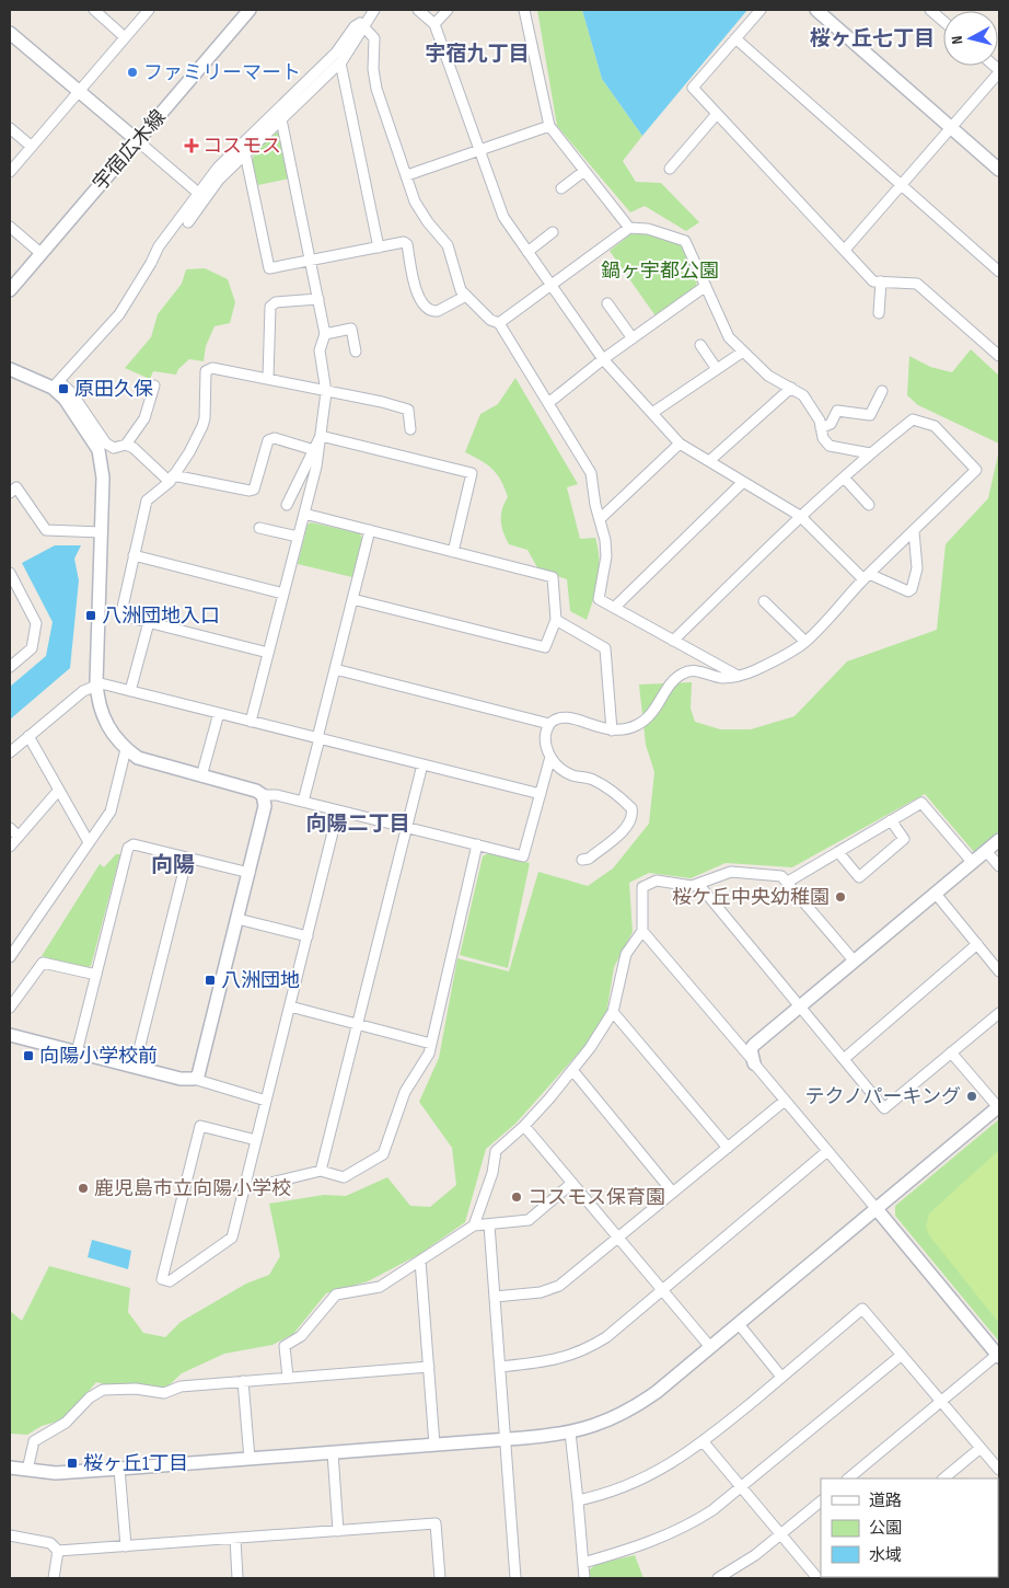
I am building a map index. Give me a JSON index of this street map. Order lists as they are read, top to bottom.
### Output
{
  "streets": {
    "street": ["宇宿広木線"]
  },
  "districts": [
    "桜ヶ丘七丁目",
    "宇宿九丁目",
    "向陽二丁目",
    "向陽"
  ],
  "parks": ["鍋ヶ宇都公園"],
  "places": {
    "other": [
      "ファミリーマート",
      "桜ケ丘中央幼稚園",
      "テクノパーキング",
      "鹿児島市立向陽小学校",
      "コスモス保育園"
    ],
    "health": ["コスモス"],
    "transit": [
      "原田久保",
      "八洲団地入口",
      "八洲団地",
      "向陽小学校前",
      "桜ヶ丘1丁目"
    ]
  },
  "legend": ["道路", "公園", "水域"],
  "north": "left"
}
